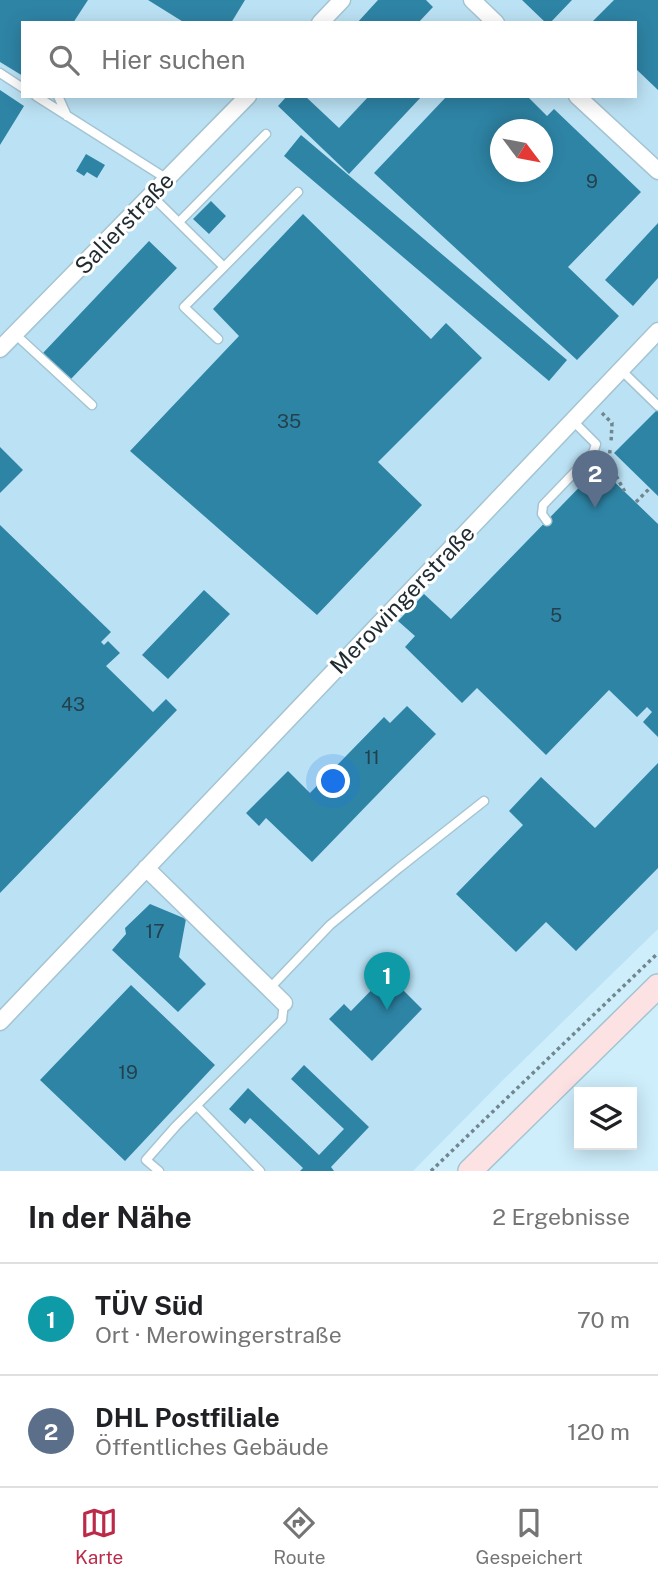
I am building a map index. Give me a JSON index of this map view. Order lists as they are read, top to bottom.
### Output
{
  "streets": {
    "street": ["Salierstraße", "Merowingerstraße"]
  },
  "house_numbers": [
    "9",
    "35",
    "5",
    "43",
    "11",
    "17",
    "19"
  ],
  "north": "bottom right",
  "page": {
    "search": "Hier suchen",
    "pins": ["2", "1"],
    "heading": ["In der Nähe", "2 Ergebnisse"],
    "list": [
      {
        "mark": "1",
        "name": "TÜV Süd",
        "note": "Ort · Merowingerstraße",
        "value": "70 m"
      },
      {
        "mark": "2",
        "name": "DHL Postfiliale",
        "note": "Öffentliches Gebäude",
        "value": "120 m"
      }
    ],
    "nav": ["Karte", "Route", "Gespeichert"]
  }
}
